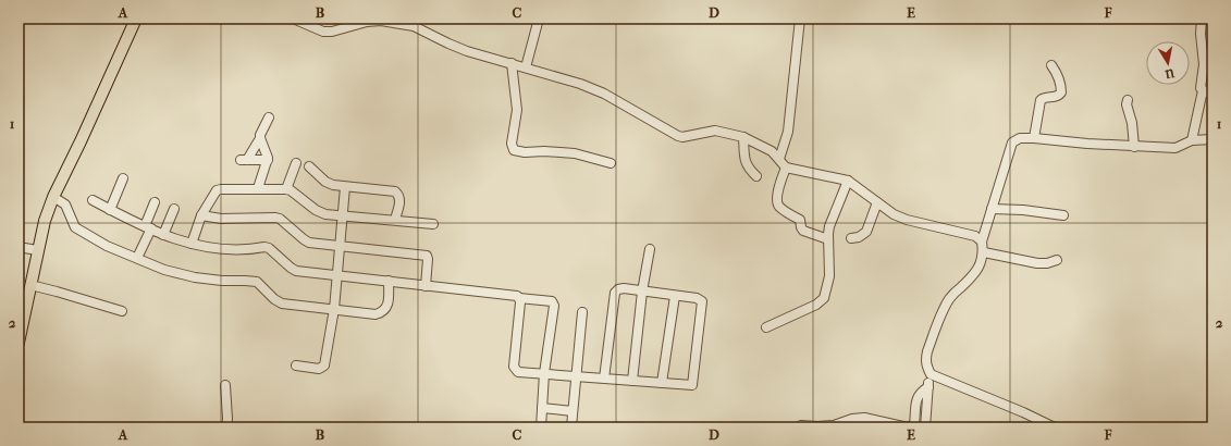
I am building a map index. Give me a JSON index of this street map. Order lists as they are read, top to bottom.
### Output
{
  "north": "bottom",
  "grid": {
    "columns": [
      "A",
      "B",
      "C",
      "D",
      "E",
      "F"
    ],
    "rows": ["1", "2"]
  }
}
